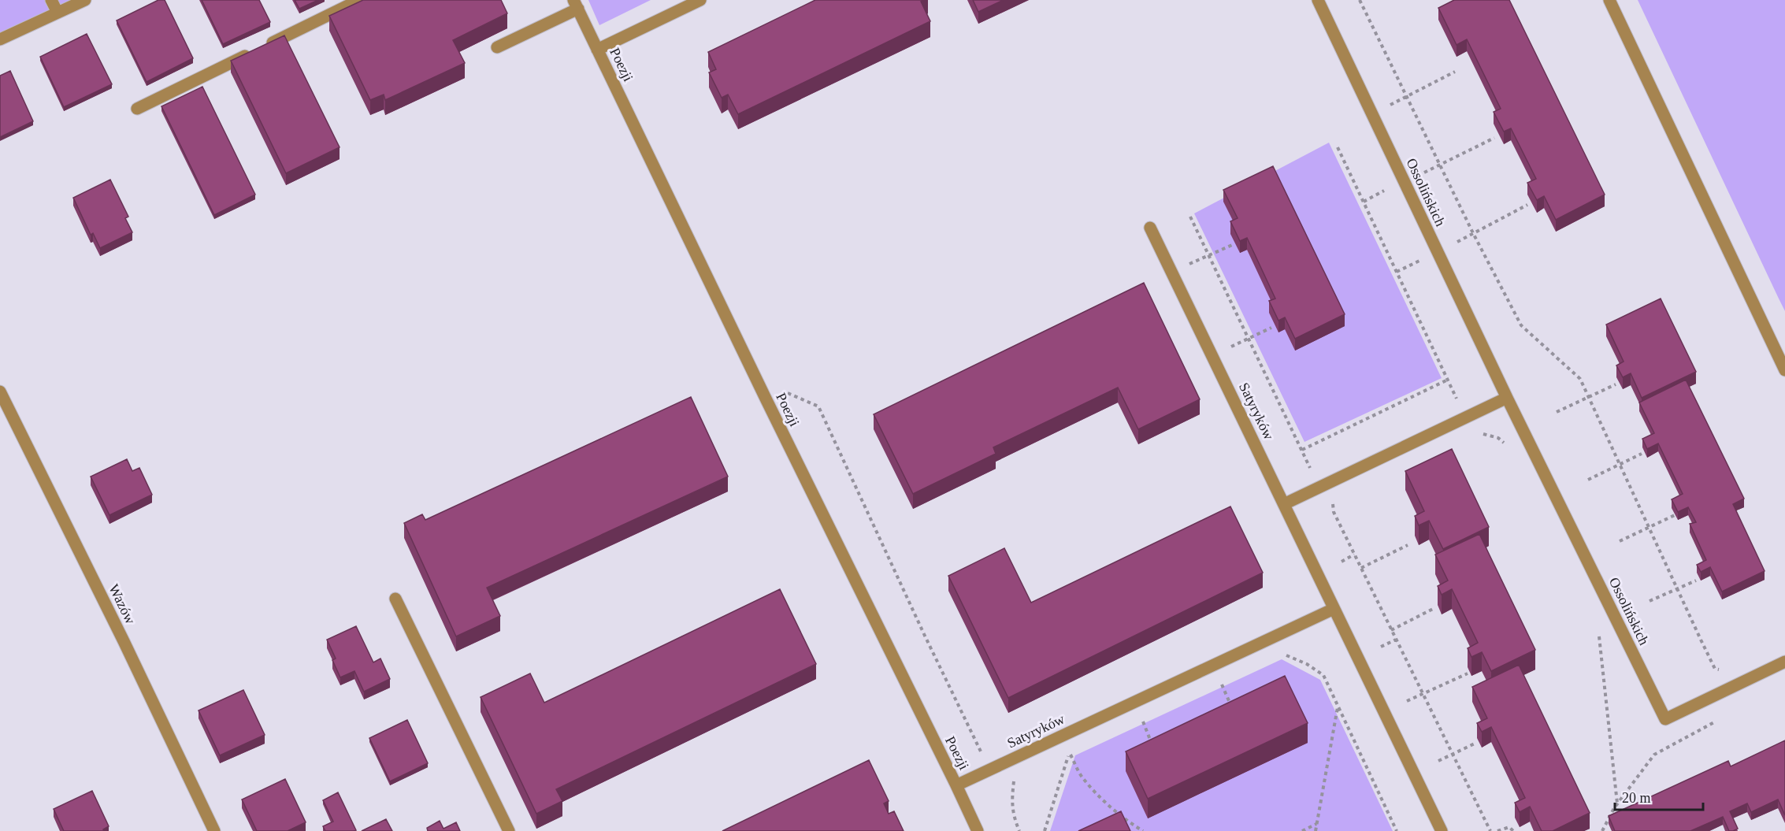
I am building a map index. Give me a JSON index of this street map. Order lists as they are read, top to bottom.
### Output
{
  "streets": {
    "street": [
      "Poezji",
      "Ossolińskich",
      "Satyryków",
      "Wazów"
    ]
  },
  "crossings": [
    ["Poezji", "Satyryków"]
  ],
  "scale_bar": "20 m"
}
